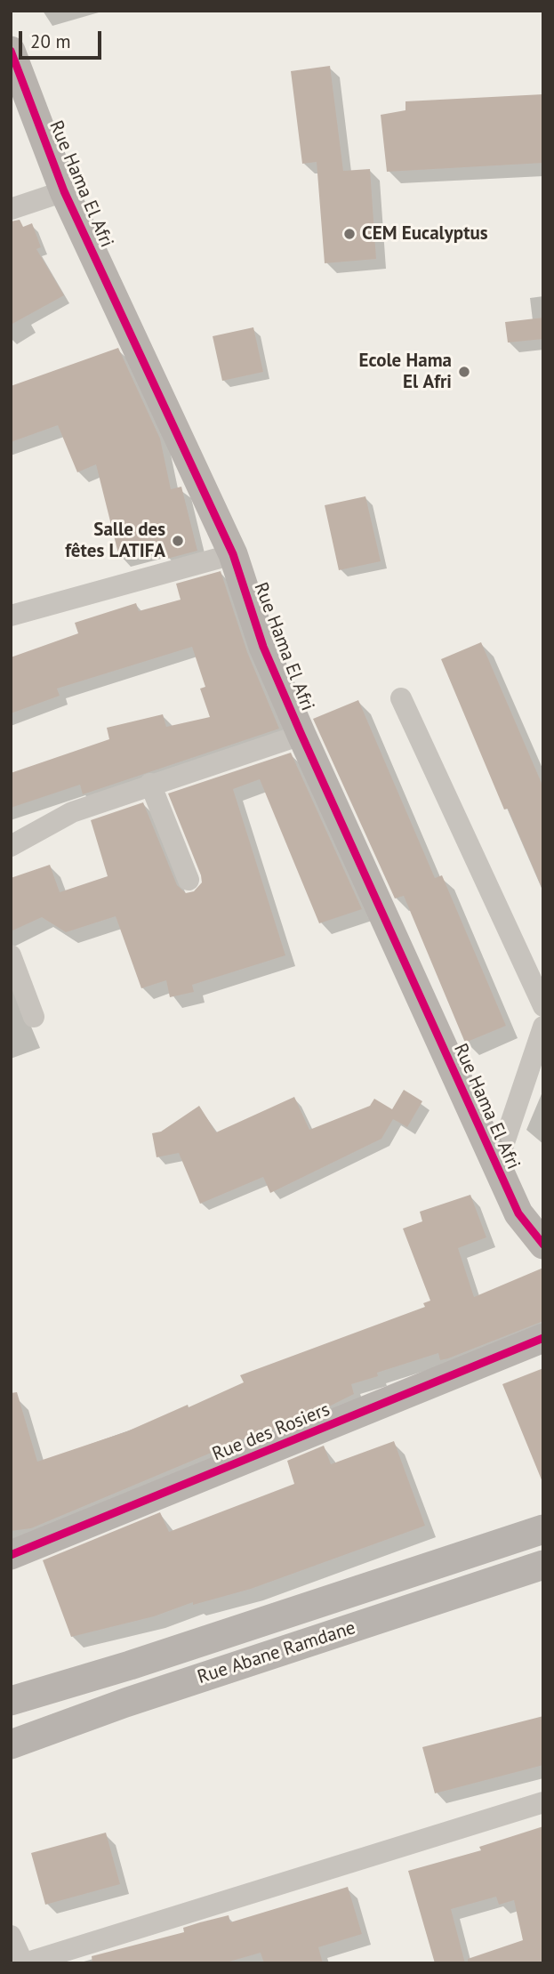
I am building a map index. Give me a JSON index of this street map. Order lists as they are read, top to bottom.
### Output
{
  "streets": {
    "street": ["Rue Hama El Afri", "Rue des Rosiers", "Rue Abane Ramdane"]
  },
  "places": ["CEM Eucalyptus", "Ecole Hama El Afri", "Salle des fêtes LATIFA"],
  "scale_bar": "20 m"
}
